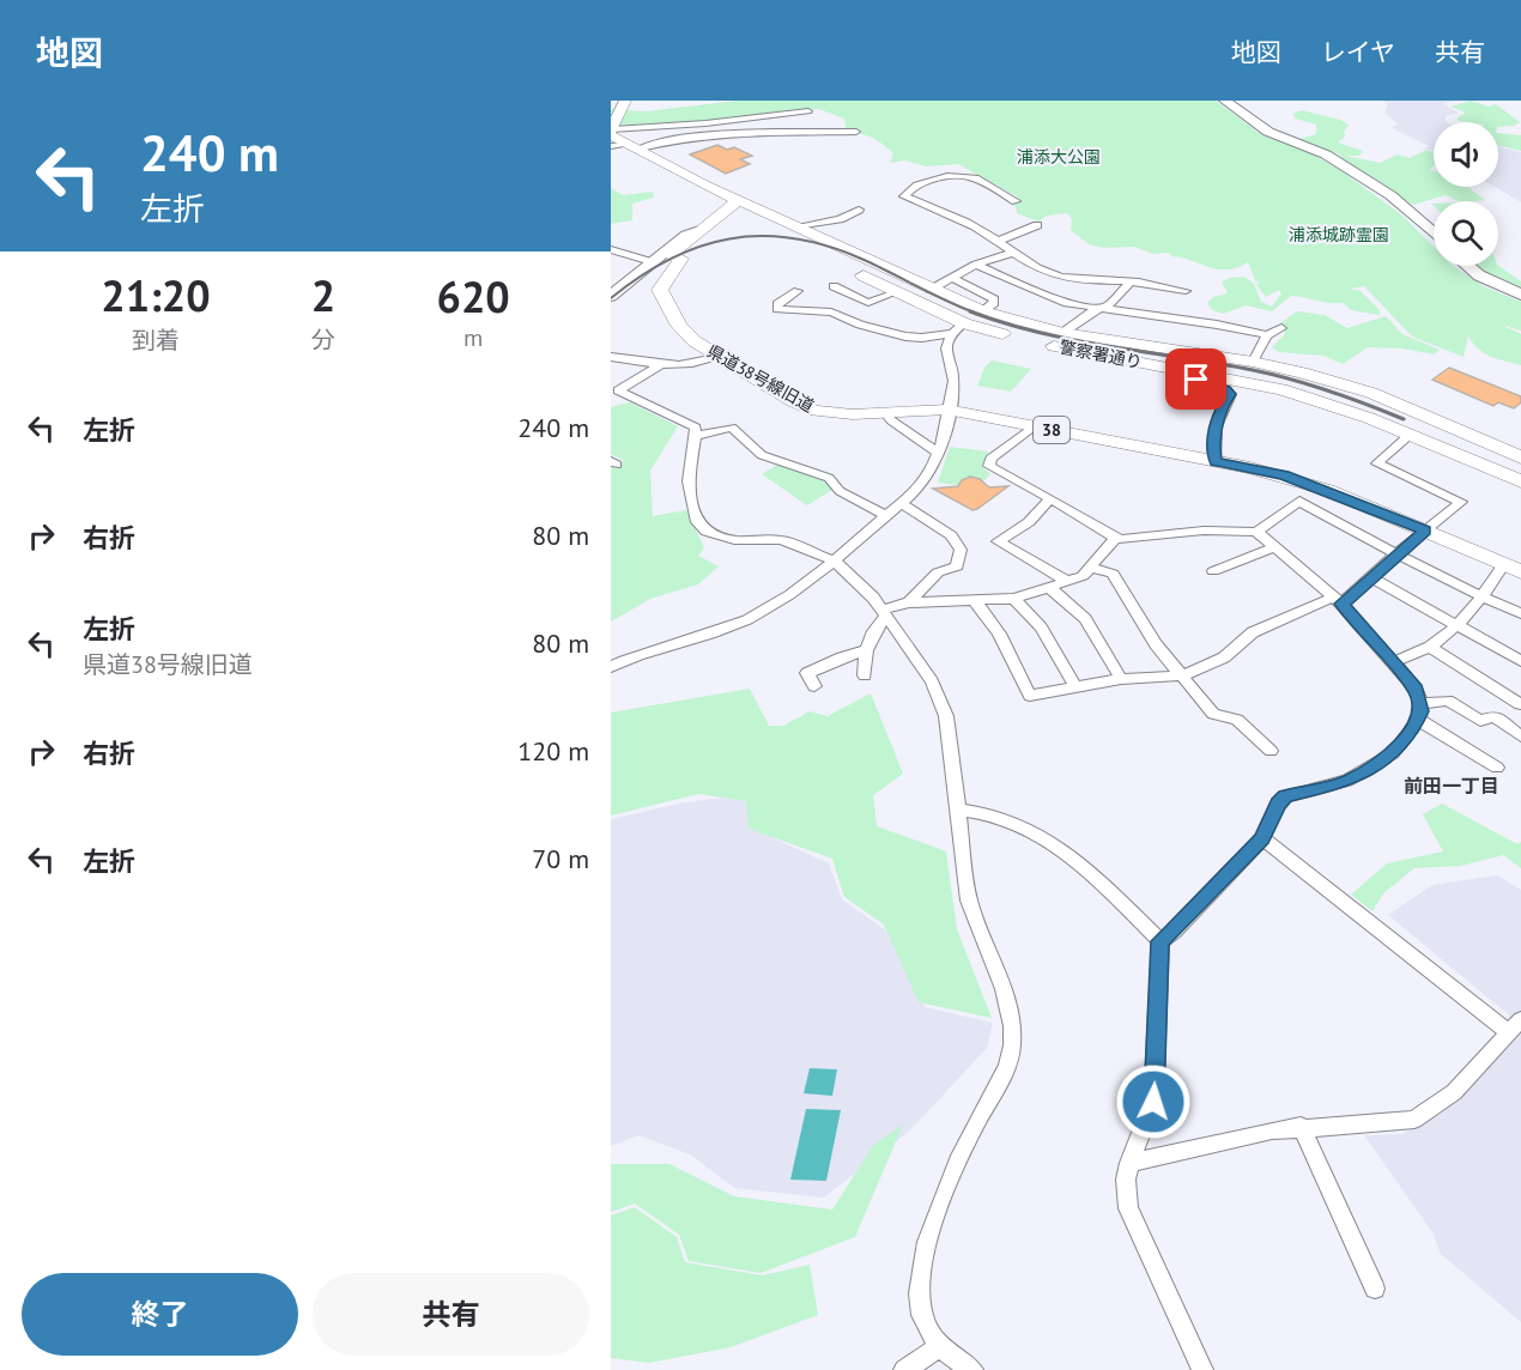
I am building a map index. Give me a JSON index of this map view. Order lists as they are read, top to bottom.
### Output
{
  "streets": {
    "main road": ["警察署通り", "県道38号線旧道", "38"]
  },
  "districts": ["前田一丁目"],
  "parks": ["浦添大公園", "浦添城跡霊園"],
  "page": {
    "header": "地図",
    "nav": ["地図", "レイヤ", "共有"],
    "turn": ["240 m", "左折"],
    "eta": [
      "21:20",
      "到着",
      "2",
      "分",
      "620",
      "m"
    ],
    "list": [
      {
        "name": "左折",
        "value": "240 m"
      },
      {
        "name": "右折",
        "value": "80 m"
      },
      {
        "name": "左折",
        "note": "県道38号線旧道",
        "value": "80 m"
      },
      {
        "name": "右折",
        "value": "120 m"
      },
      {
        "name": "左折",
        "value": "70 m"
      }
    ],
    "buttons": ["終了", "共有"]
  }
}
